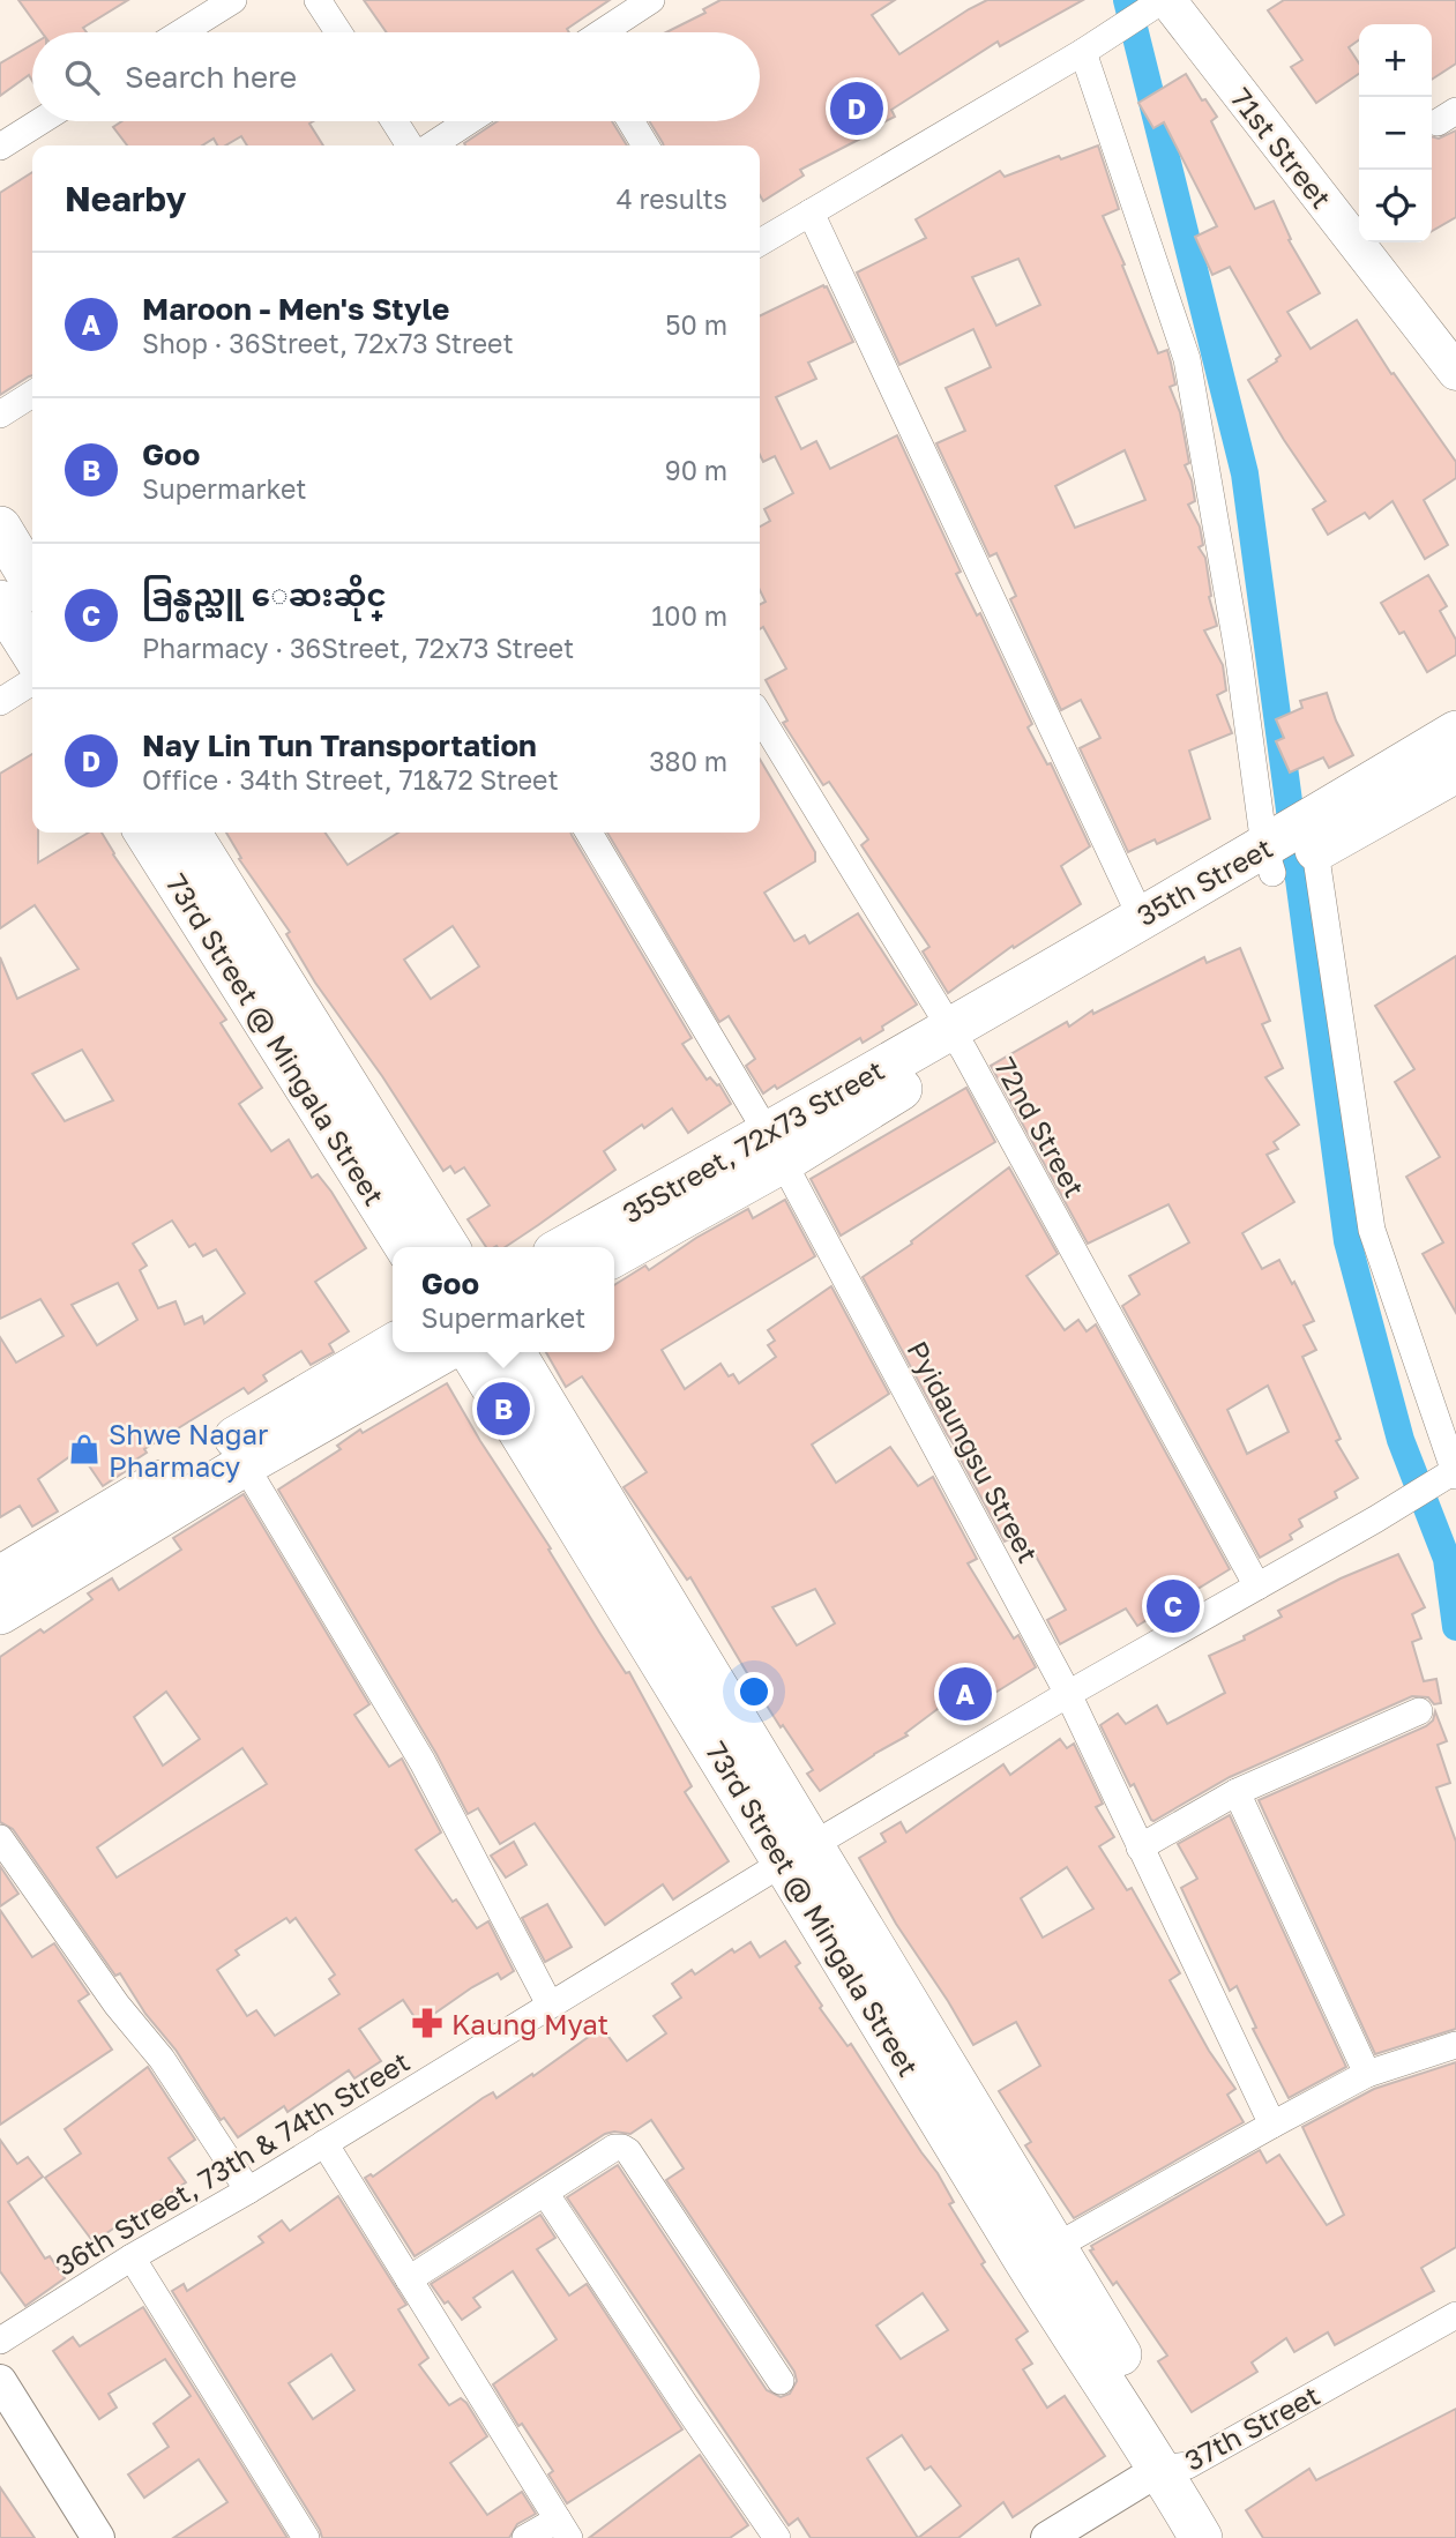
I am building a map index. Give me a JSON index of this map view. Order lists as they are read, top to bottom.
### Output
{
  "streets": {
    "main road": [
      "71st Street",
      "35th Street",
      "73rd Street @ Mingala Street",
      "35Street, 72x73 Street"
    ],
    "street": [
      "72nd Street",
      "Pyidaungsu Street",
      "36th Street, 73th & 74th Street",
      "37th Street"
    ]
  },
  "crossings": [
    ["35th Street", "72nd Street"],
    ["35th Street", "35Street, 72x73 Street"],
    ["73rd Street @ Mingala Street", "36th Street, 73th & 74th Street"],
    ["73rd Street @ Mingala Street", "37th Street"],
    ["72nd Street", "35Street, 72x73 Street"],
    ["72nd Street", "36th Street, 73th & 74th Street"],
    ["35Street, 72x73 Street", "Pyidaungsu Street"],
    ["Pyidaungsu Street", "36th Street, 73th & 74th Street"]
  ],
  "places": {
    "shop": ["Shwe Nagar Pharmacy"],
    "pharmacy": ["Kaung Myat"]
  },
  "page": {
    "map_buttons": ["+", "−"],
    "search": "Search here",
    "pins": [
      "D",
      "B",
      "C",
      "A"
    ],
    "heading": ["Nearby", "4 results"],
    "list": [
      {
        "mark": "A",
        "name": "Maroon - Men's Style",
        "note": "Shop · 36Street, 72x73 Street",
        "value": "50 m"
      },
      {
        "mark": "B",
        "name": "Goo",
        "note": "Supermarket",
        "value": "90 m"
      },
      {
        "mark": "C",
        "name": "ခြန္စည္သူ ေဆးဆိုင္",
        "note": "Pharmacy · 36Street, 72x73 Street",
        "value": "100 m"
      },
      {
        "mark": "D",
        "name": "Nay Lin Tun Transportation",
        "note": "Office · 34th Street, 71&72 Street",
        "value": "380 m"
      }
    ],
    "popup": ["Goo", "Supermarket"]
  }
}
